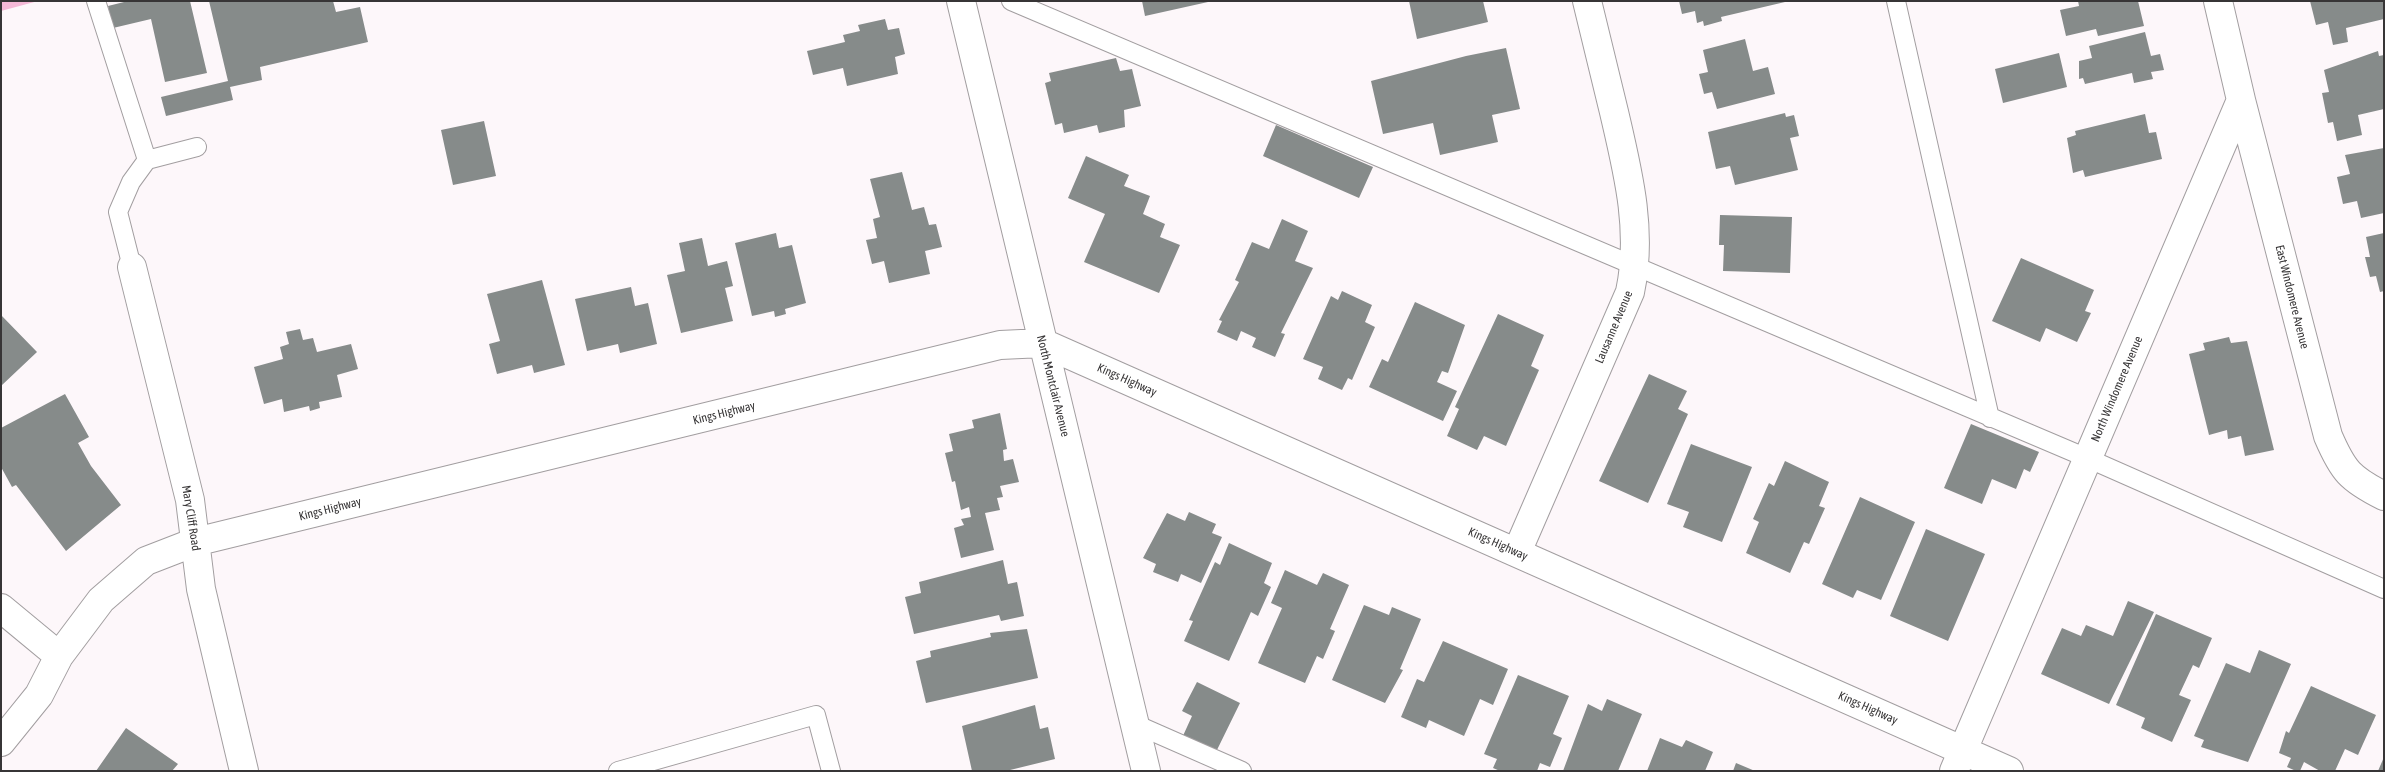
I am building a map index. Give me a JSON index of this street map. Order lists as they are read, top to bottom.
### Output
{
  "streets": {
    "street": [
      "East Windomere Avenue",
      "Lausanne Avenue",
      "Kings Highway",
      "North Montclair Avenue",
      "North Windomere Avenue",
      "Mary Cliff Road"
    ]
  },
  "crossings": [
    ["East Windomere Avenue", "North Windomere Avenue"],
    ["Lausanne Avenue", "Kings Highway"],
    ["Kings Highway", "North Montclair Avenue"],
    ["Kings Highway", "North Windomere Avenue"],
    ["Kings Highway", "Mary Cliff Road"]
  ]
}
